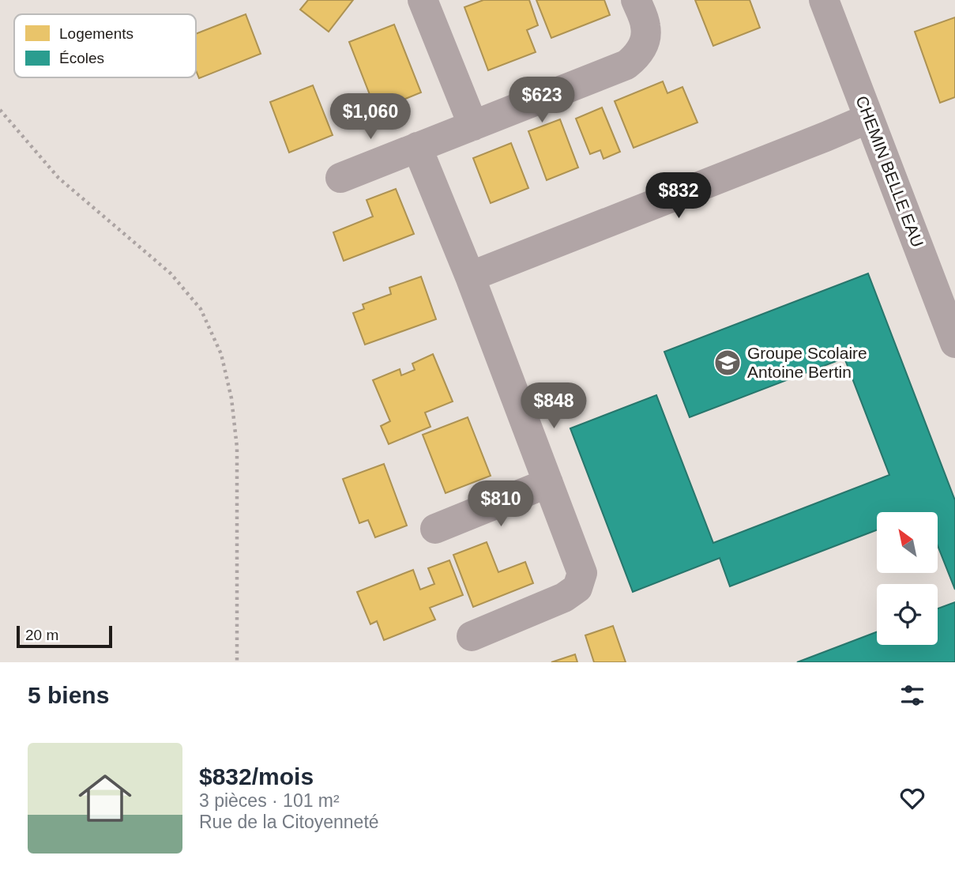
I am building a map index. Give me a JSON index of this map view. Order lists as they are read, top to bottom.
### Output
{
  "streets": {
    "street": ["CHEMIN BELLE EAU"]
  },
  "places": {
    "school or university": ["Groupe Scolaire Antoine Bertin"]
  },
  "legend": ["Logements", "Écoles"],
  "scale_bar": "20 m",
  "north": "top left",
  "page": {
    "price": [
      "$623",
      "$1,060",
      "$832",
      "$848",
      "$810"
    ],
    "scale": "20 m",
    "heading": "5 biens",
    "list": [
      {
        "name": "$832/mois",
        "note": "3 pièces · 101 m² · Rue de la Citoyenneté"
      }
    ]
  }
}
